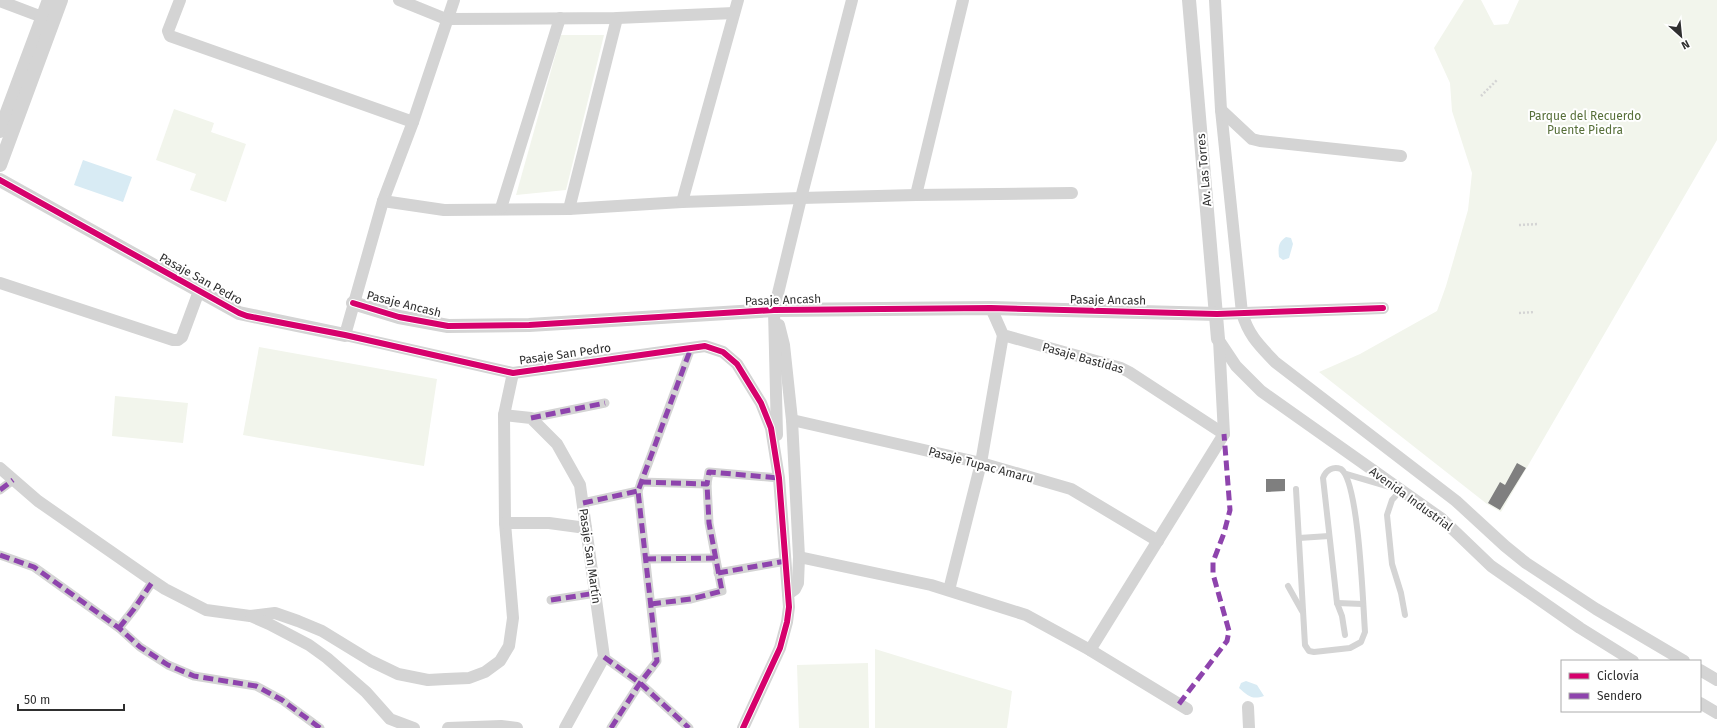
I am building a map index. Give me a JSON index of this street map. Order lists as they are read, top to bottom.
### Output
{
  "streets": {
    "street": [
      "Av. Las Torres",
      "Pasaje San Pedro",
      "Pasaje Ancash",
      "Pasaje Bastidas",
      "Pasaje Tupac Amaru",
      "Avenida Industrial",
      "Pasaje San Martín"
    ]
  },
  "crossings": [
    ["Av. Las Torres", "Pasaje Ancash"],
    ["Av. Las Torres", "Avenida Industrial"]
  ],
  "parks": ["Parque del Recuerdo Puente Piedra"],
  "legend": ["Ciclovía", "Sendero"],
  "scale_bar": "50 m",
  "north": "bottom right"
}
